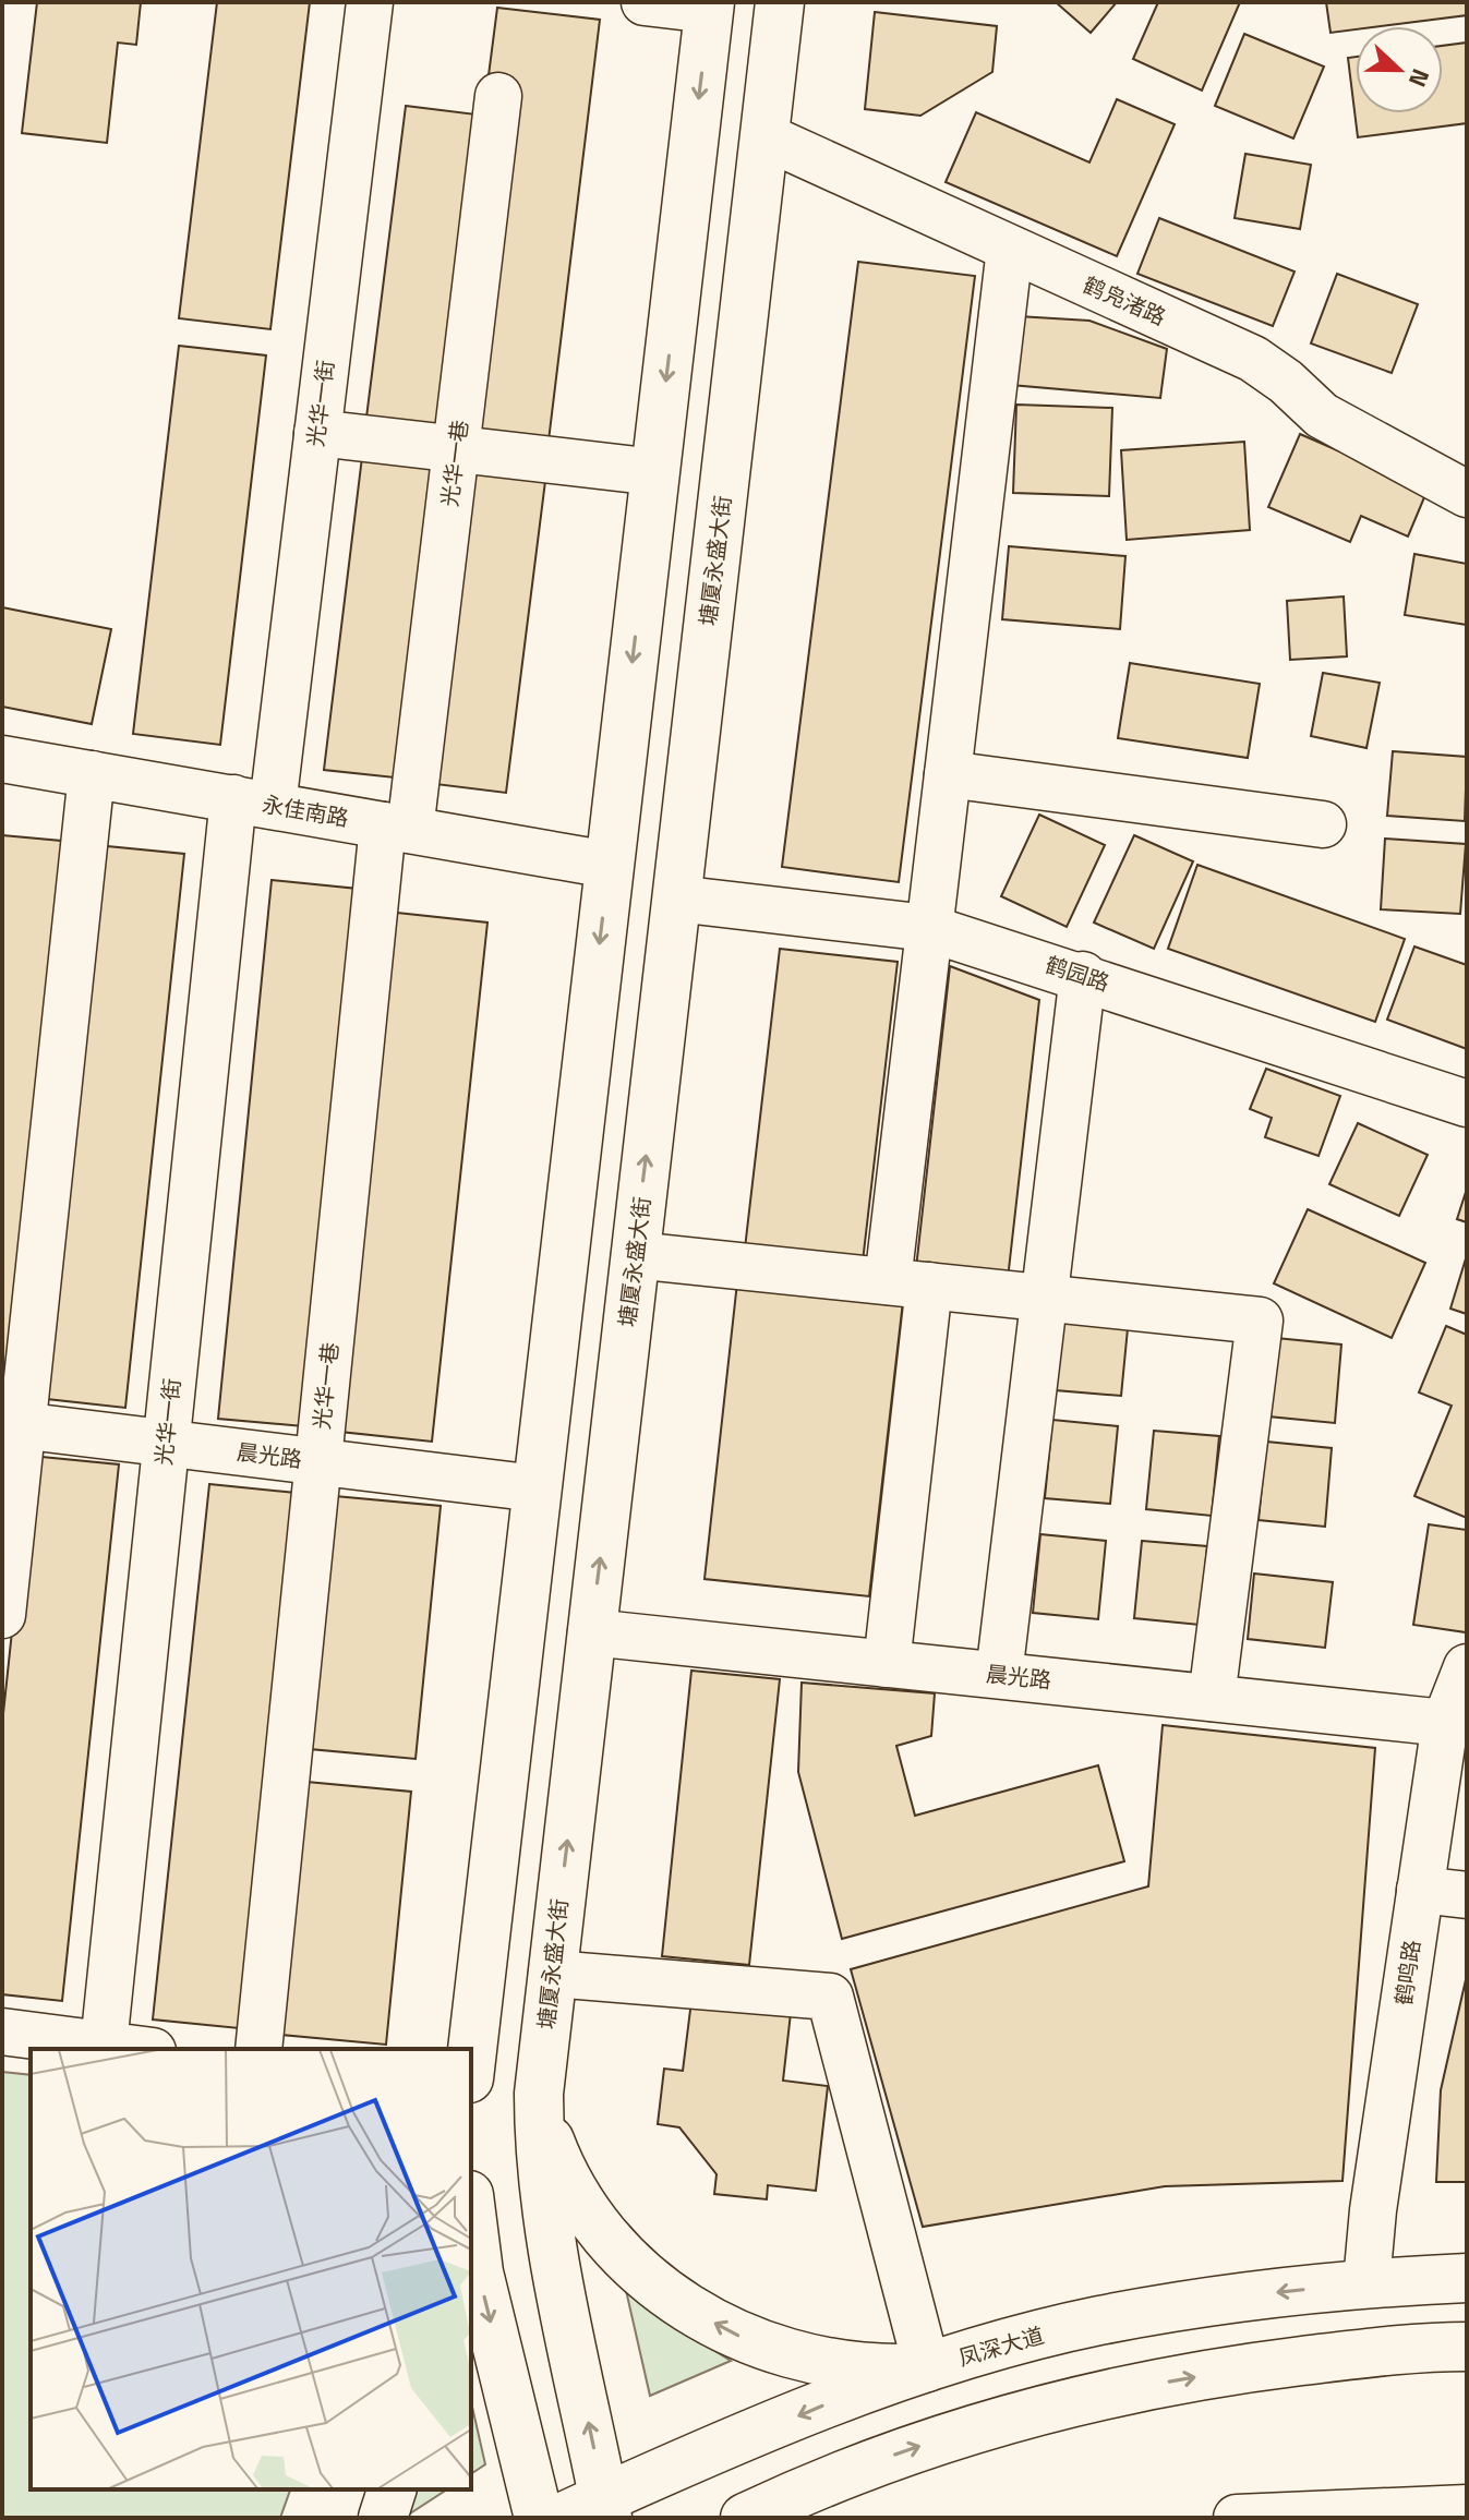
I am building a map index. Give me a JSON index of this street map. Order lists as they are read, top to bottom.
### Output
{
  "streets": {
    "main road": ["塘厦永盛大街", "凤深大道"],
    "street": [
      "鹤凫渚路",
      "光华一街",
      "光华一巷",
      "永佳南路",
      "鹤园路",
      "晨光路",
      "鹤鸣路"
    ]
  },
  "crossings": [
    ["鹤凫渚路", "塘厦永盛大街"],
    ["光华一街", "永佳南路"],
    ["光华一街", "晨光路"],
    ["光华一巷", "永佳南路"],
    ["光华一巷", "晨光路"],
    ["塘厦永盛大街", "鹤园路"],
    ["塘厦永盛大街", "晨光路"],
    ["塘厦永盛大街", "凤深大道"],
    ["晨光路", "鹤鸣路"],
    ["鹤鸣路", "凤深大道"]
  ],
  "north": "right"
}
